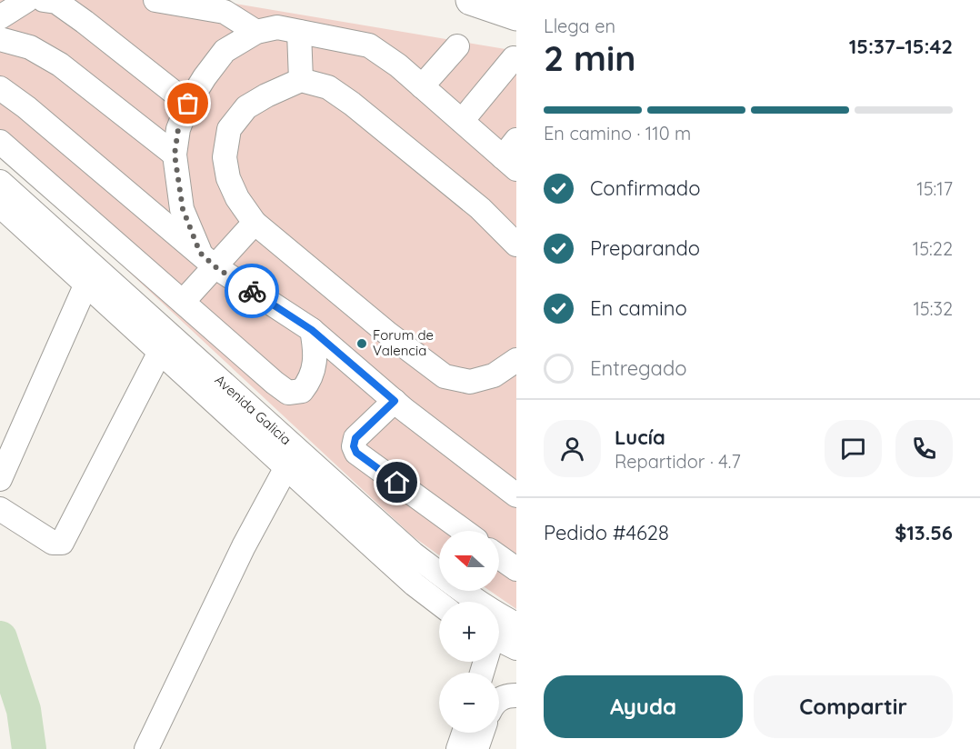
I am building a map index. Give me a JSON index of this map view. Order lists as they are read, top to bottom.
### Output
{
  "streets": {
    "street": ["Avenida Galicia"]
  },
  "places": ["Forum de Valencia"],
  "north": "left",
  "page": {
    "heading": ["2 min", "Llega en", "15:37–15:42"],
    "panel": [
      "Lucía",
      "Repartidor · 4.7",
      "Pedido #4628",
      "$13.56"
    ],
    "bar": "En camino · 110 m",
    "list": [
      ["Confirmado", "15:17"],
      ["Preparando", "15:22"],
      ["En camino", "15:32"],
      "Entregado"
    ],
    "map_buttons": ["+", "−"],
    "buttons": ["Ayuda", "Compartir"]
  }
}
